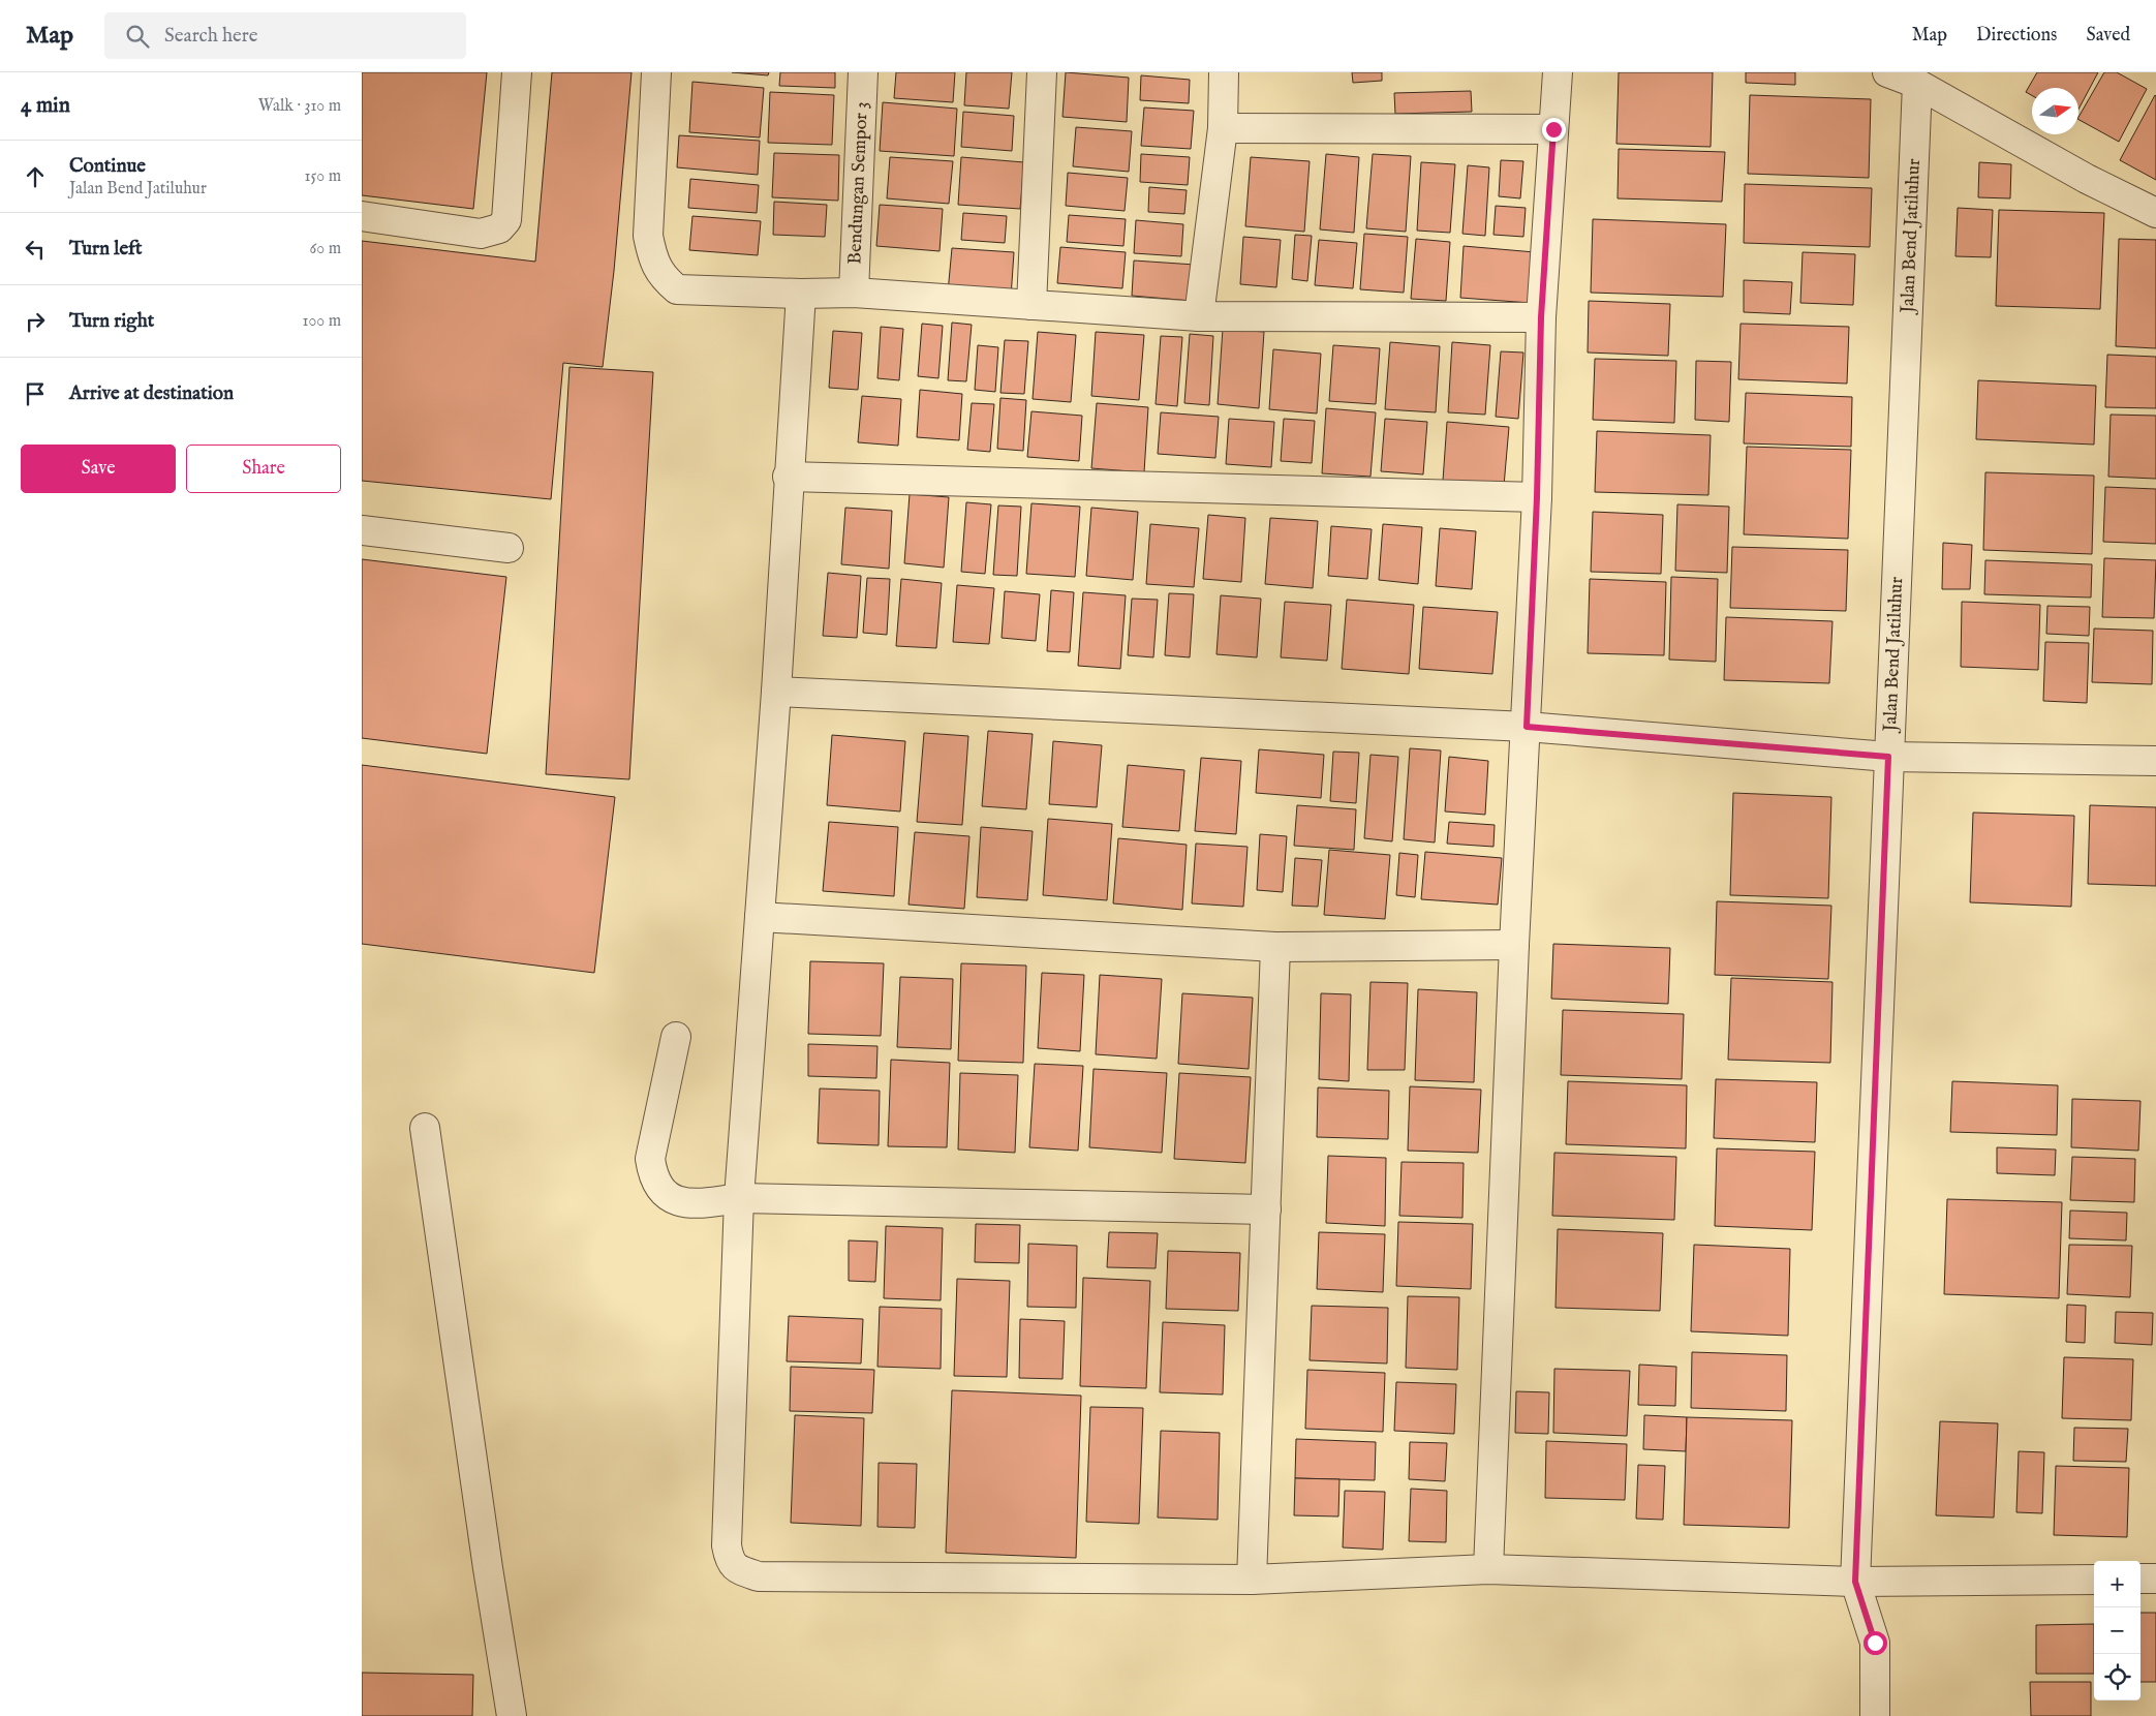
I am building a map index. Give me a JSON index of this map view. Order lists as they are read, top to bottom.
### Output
{
  "streets": {
    "street": ["Bendungan Sempor 3", "Jalan Bend Jatiluhur"]
  },
  "north": "right",
  "page": {
    "header": "Map",
    "search": "Search here",
    "nav": ["Map", "Directions", "Saved"],
    "heading": ["4 min", "Walk · 310 m"],
    "list": [
      ["Continue", "Jalan Bend Jatiluhur", "150 m"],
      ["Turn left", "60 m"],
      ["Turn right", "100 m"],
      "Arrive at destination"
    ],
    "buttons": ["Save", "Share"],
    "map_buttons": ["+", "−"]
  }
}
